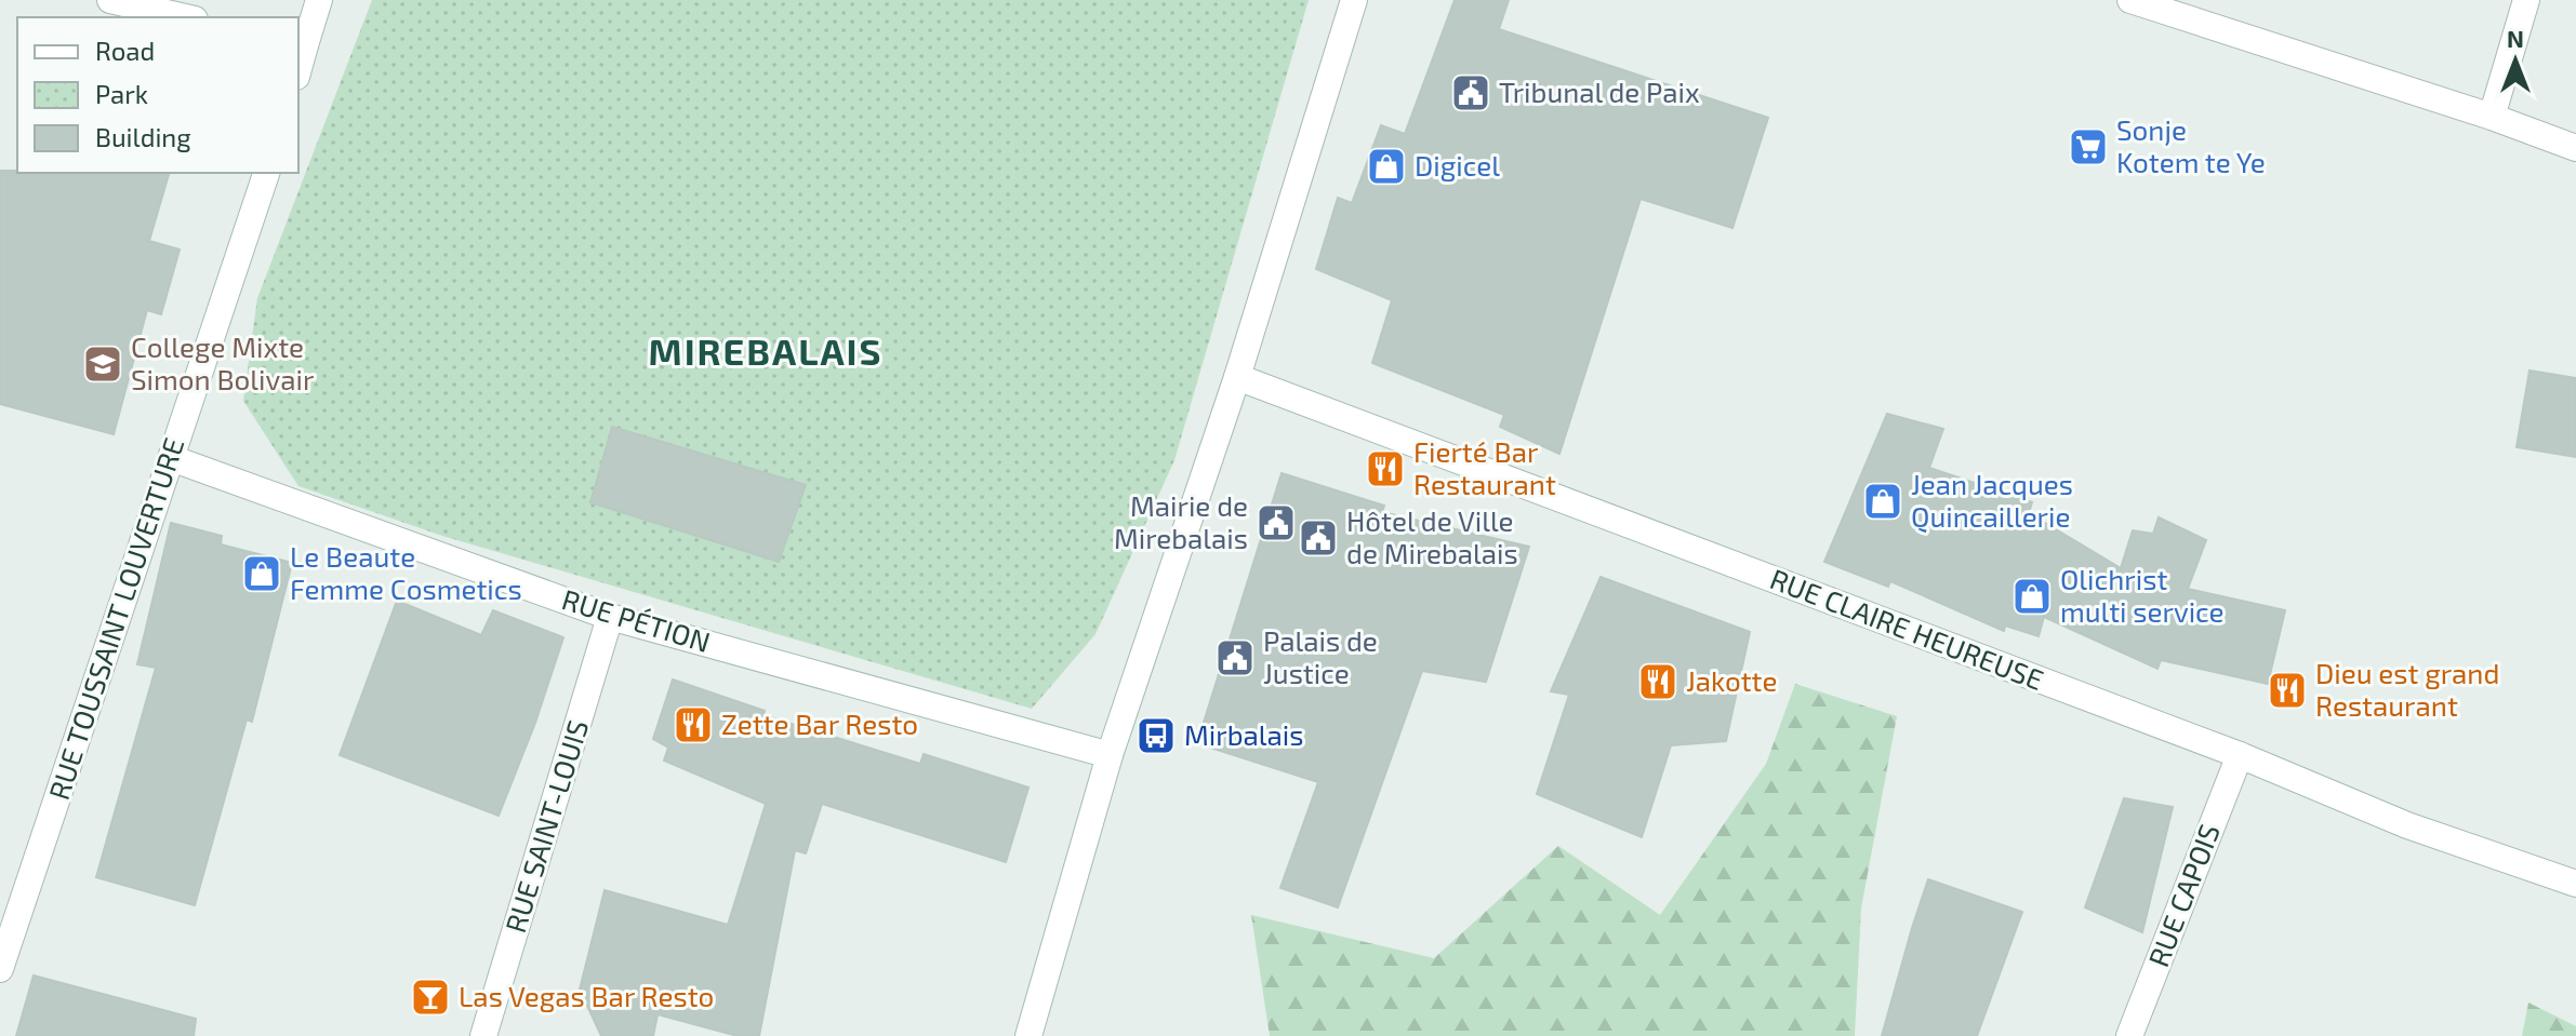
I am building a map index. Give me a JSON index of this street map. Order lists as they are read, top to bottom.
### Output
{
  "streets": {
    "main road": [
      "RUE TOUSSAINT LOUVERTURE",
      "RUE PÉTION",
      "RUE CLAIRE HEUREUSE",
      "RUE SAINT-LOUIS",
      "RUE CAPOIS"
    ]
  },
  "crossings": [
    ["RUE TOUSSAINT LOUVERTURE", "RUE PÉTION"],
    ["RUE PÉTION", "RUE SAINT-LOUIS"],
    ["RUE CLAIRE HEUREUSE", "RUE CAPOIS"]
  ],
  "districts": ["MIREBALAIS"],
  "places": {
    "public building": [
      "Tribunal de Paix",
      "Mairie de Mirebalais",
      "Hôtel de Ville de Mirebalais",
      "Palais de Justice"
    ],
    "supermarket": ["Sonje Kotem te Ye"],
    "shop": [
      "Digicel",
      "Jean Jacques Quincaillerie",
      "Le Beaute Femme Cosmetics",
      "Olichrist multi service"
    ],
    "school or university": ["College Mixte Simon Bolivair"],
    "restaurant": [
      "Fierté Bar Restaurant",
      "Jakotte",
      "Dieu est grand Restaurant",
      "Zette Bar Resto"
    ],
    "bus stop": ["Mirbalais"],
    "bar": ["Las Vegas Bar Resto"]
  },
  "legend": ["Road", "Park", "Building"],
  "north": "top"
}
